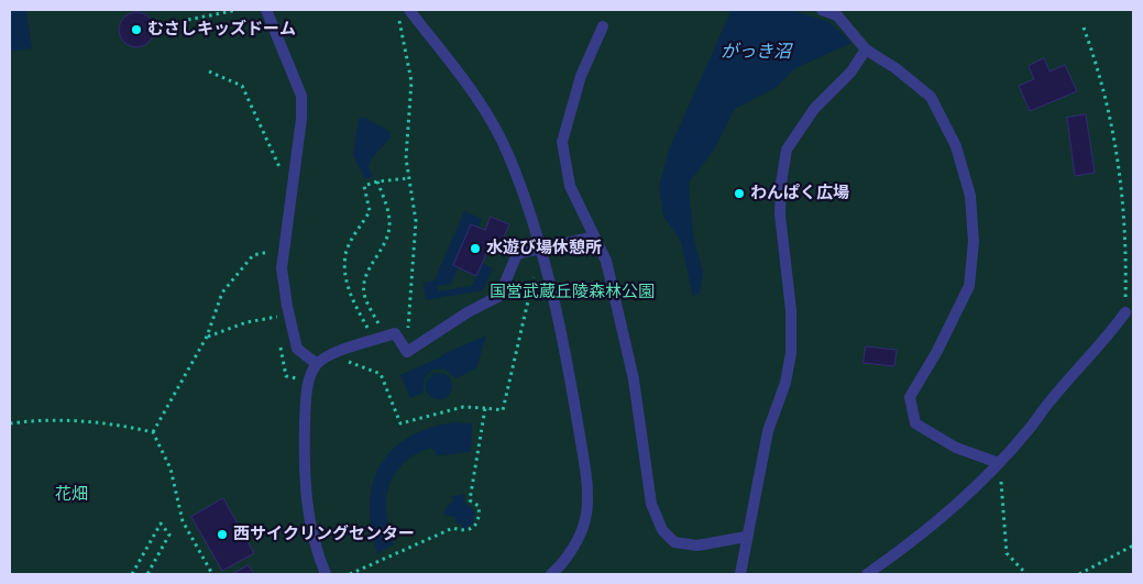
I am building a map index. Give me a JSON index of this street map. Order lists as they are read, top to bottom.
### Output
{
  "water": ["がっき沼"],
  "parks": ["国営武蔵丘陵森林公園", "花畑"],
  "places": [
    "むさしキッズドーム",
    "わんぱく広場",
    "水遊び場休憩所",
    "西サイクリングセンター"
  ]
}
